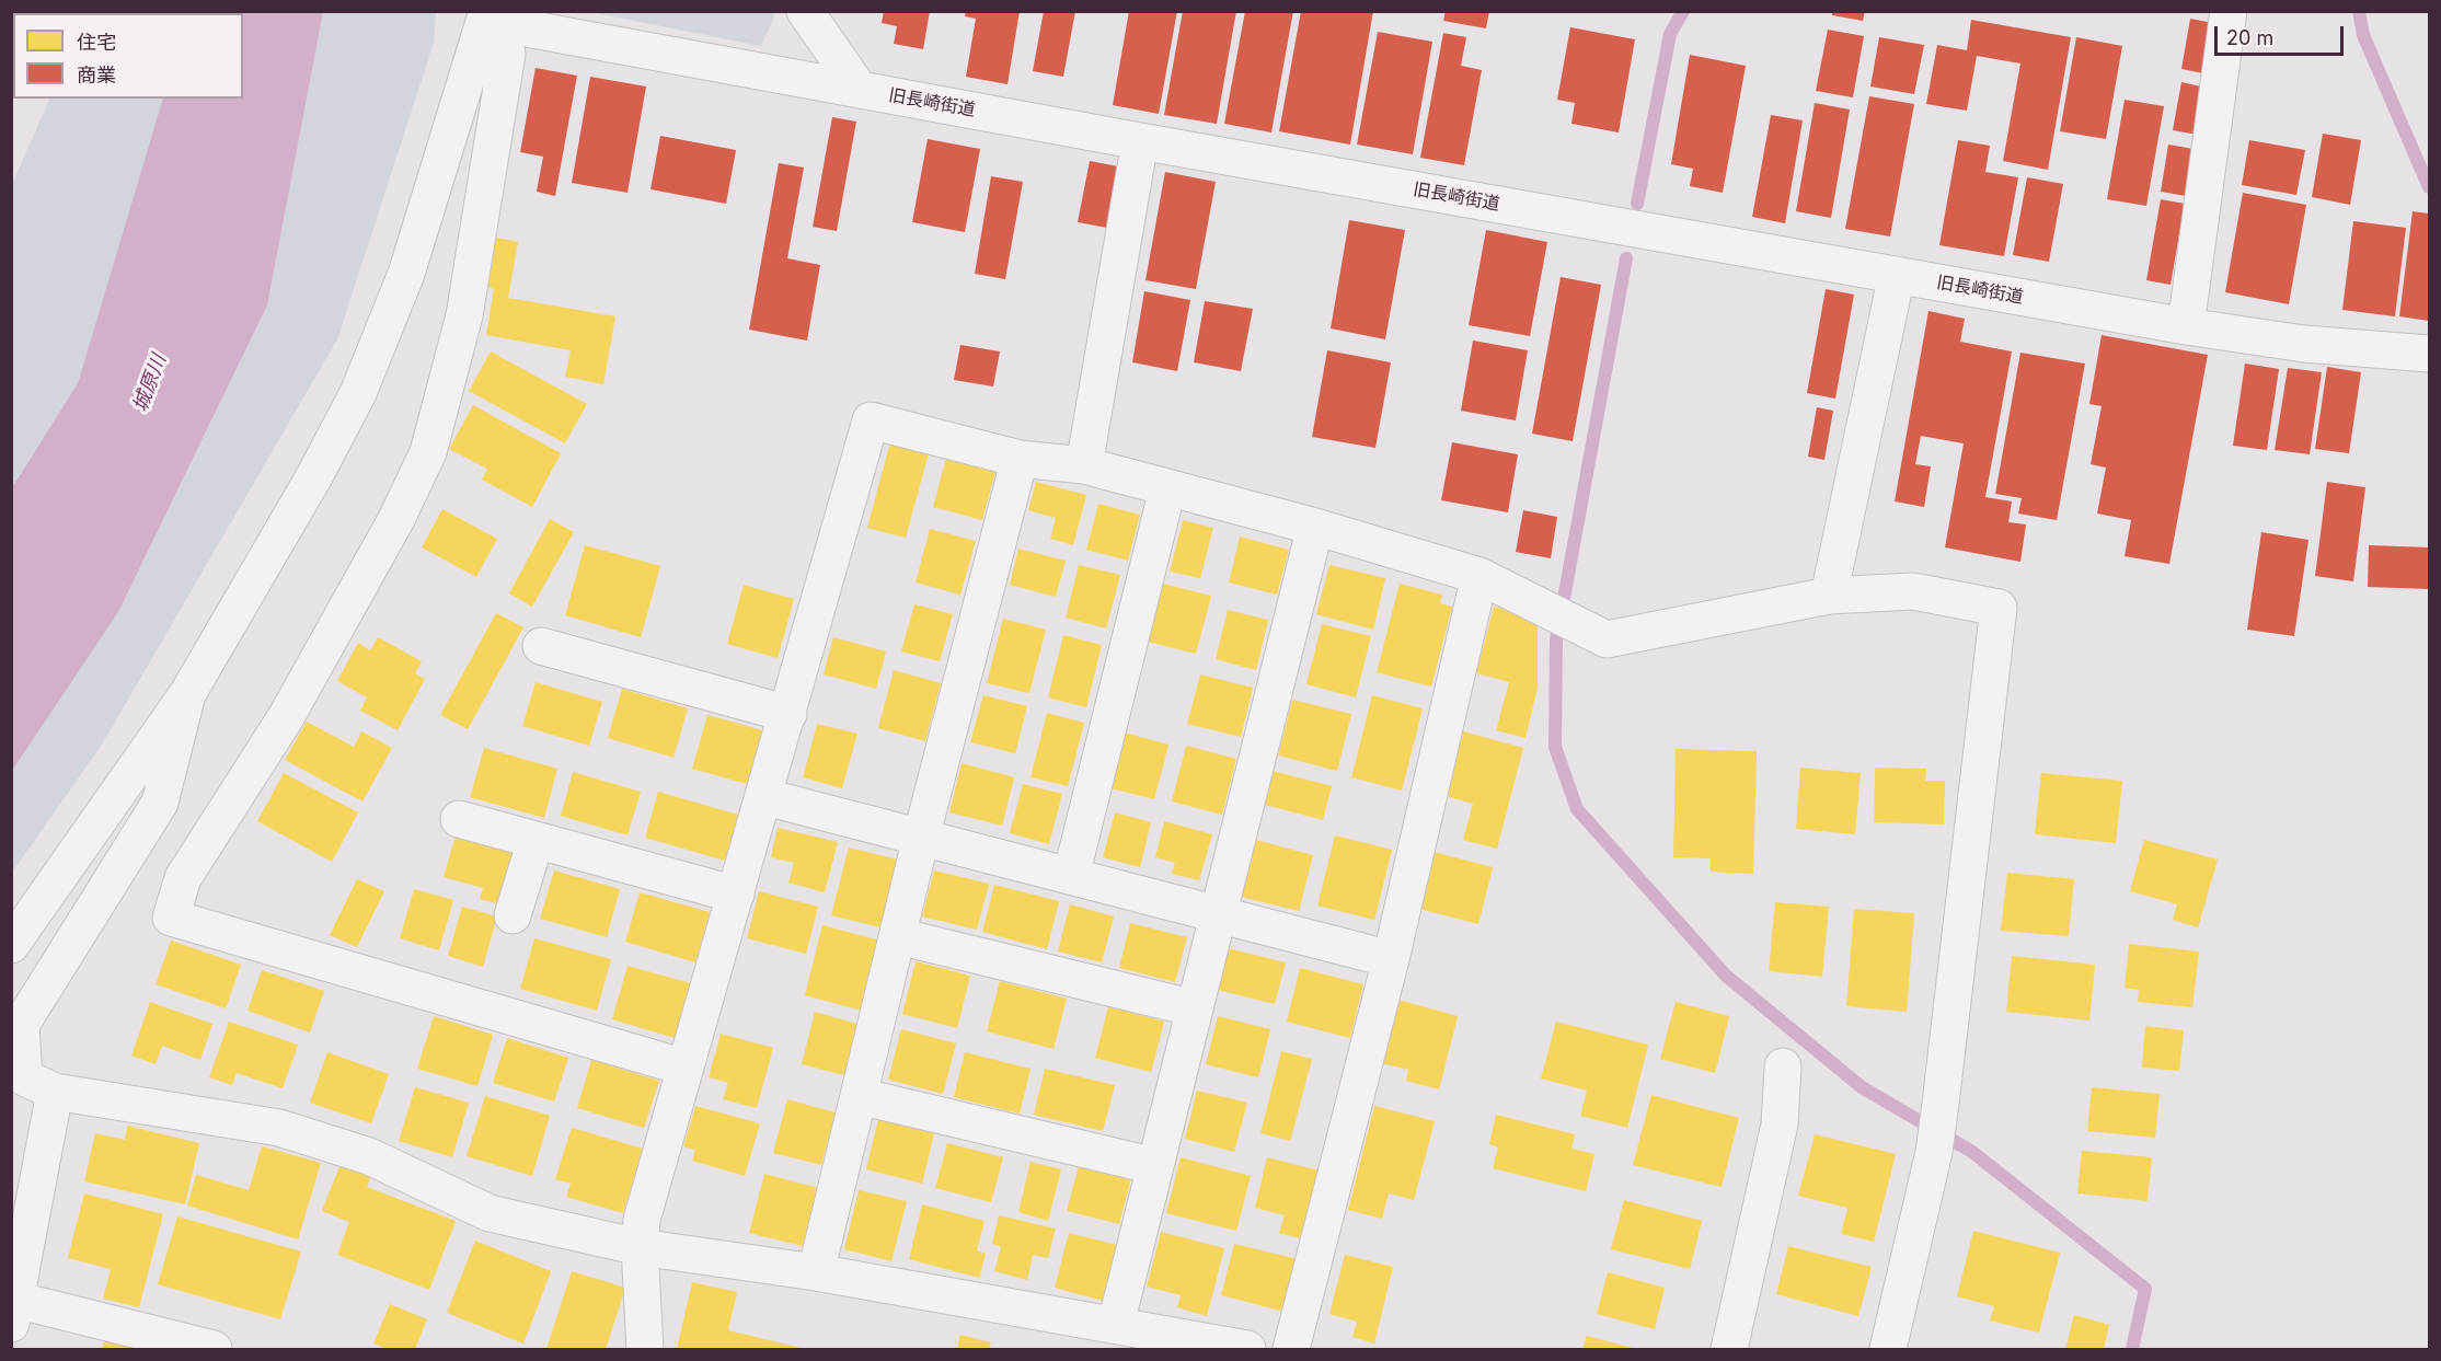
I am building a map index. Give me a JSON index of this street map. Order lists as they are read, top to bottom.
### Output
{
  "streets": {
    "street": ["旧長崎街道"]
  },
  "water": ["城原川"],
  "legend": ["住宅", "商業"],
  "scale_bar": "20 m"
}
